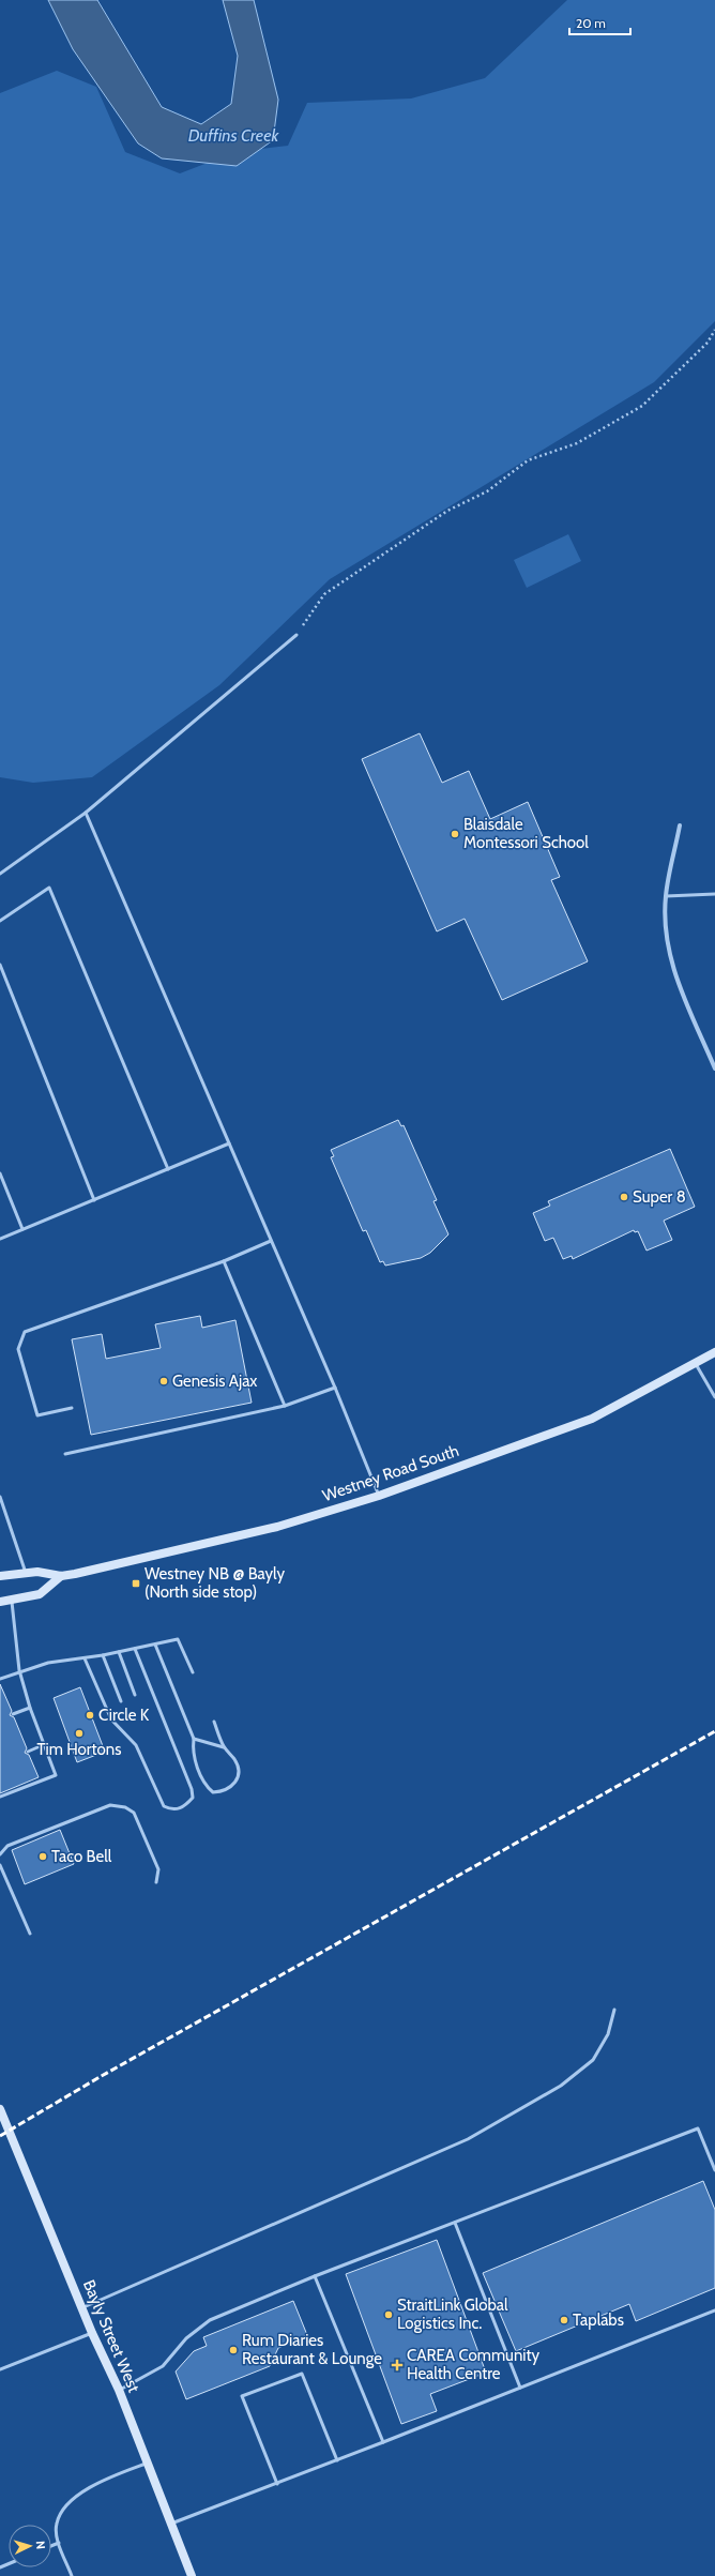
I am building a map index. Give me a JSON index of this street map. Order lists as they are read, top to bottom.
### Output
{
  "streets": {
    "main road": ["Westney Road South", "Bayly Street West"]
  },
  "water": ["Duffins Creek"],
  "places": {
    "other": [
      "Blaisdale Montessori School",
      "Super 8",
      "Genesis Ajax",
      "Circle K",
      "Tim Hortons",
      "Taco Bell",
      "StraitLink Global Logistics Inc.",
      "Taplabs",
      "Rum Diaries Restaurant & Lounge"
    ],
    "transit": ["Westney NB @ Bayly (North side stop)"],
    "health": ["CAREA Community Health Centre"]
  },
  "scale_bar": "20 m",
  "north": "right"
}
